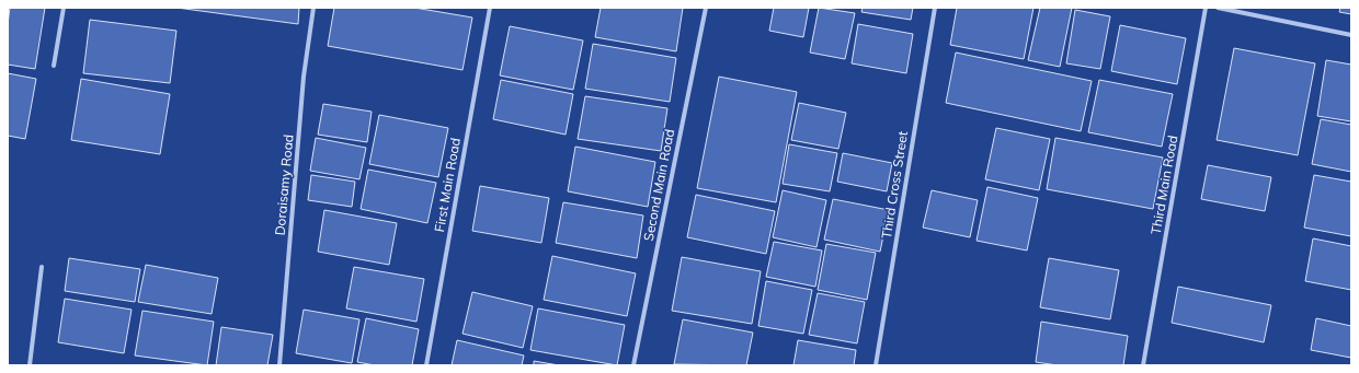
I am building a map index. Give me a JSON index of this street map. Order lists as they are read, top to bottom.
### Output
{
  "streets": {
    "street": [
      "Doraisamy Road",
      "First Main Road",
      "Second Main Road",
      "Third Cross Street",
      "Third Main Road"
    ]
  }
}
